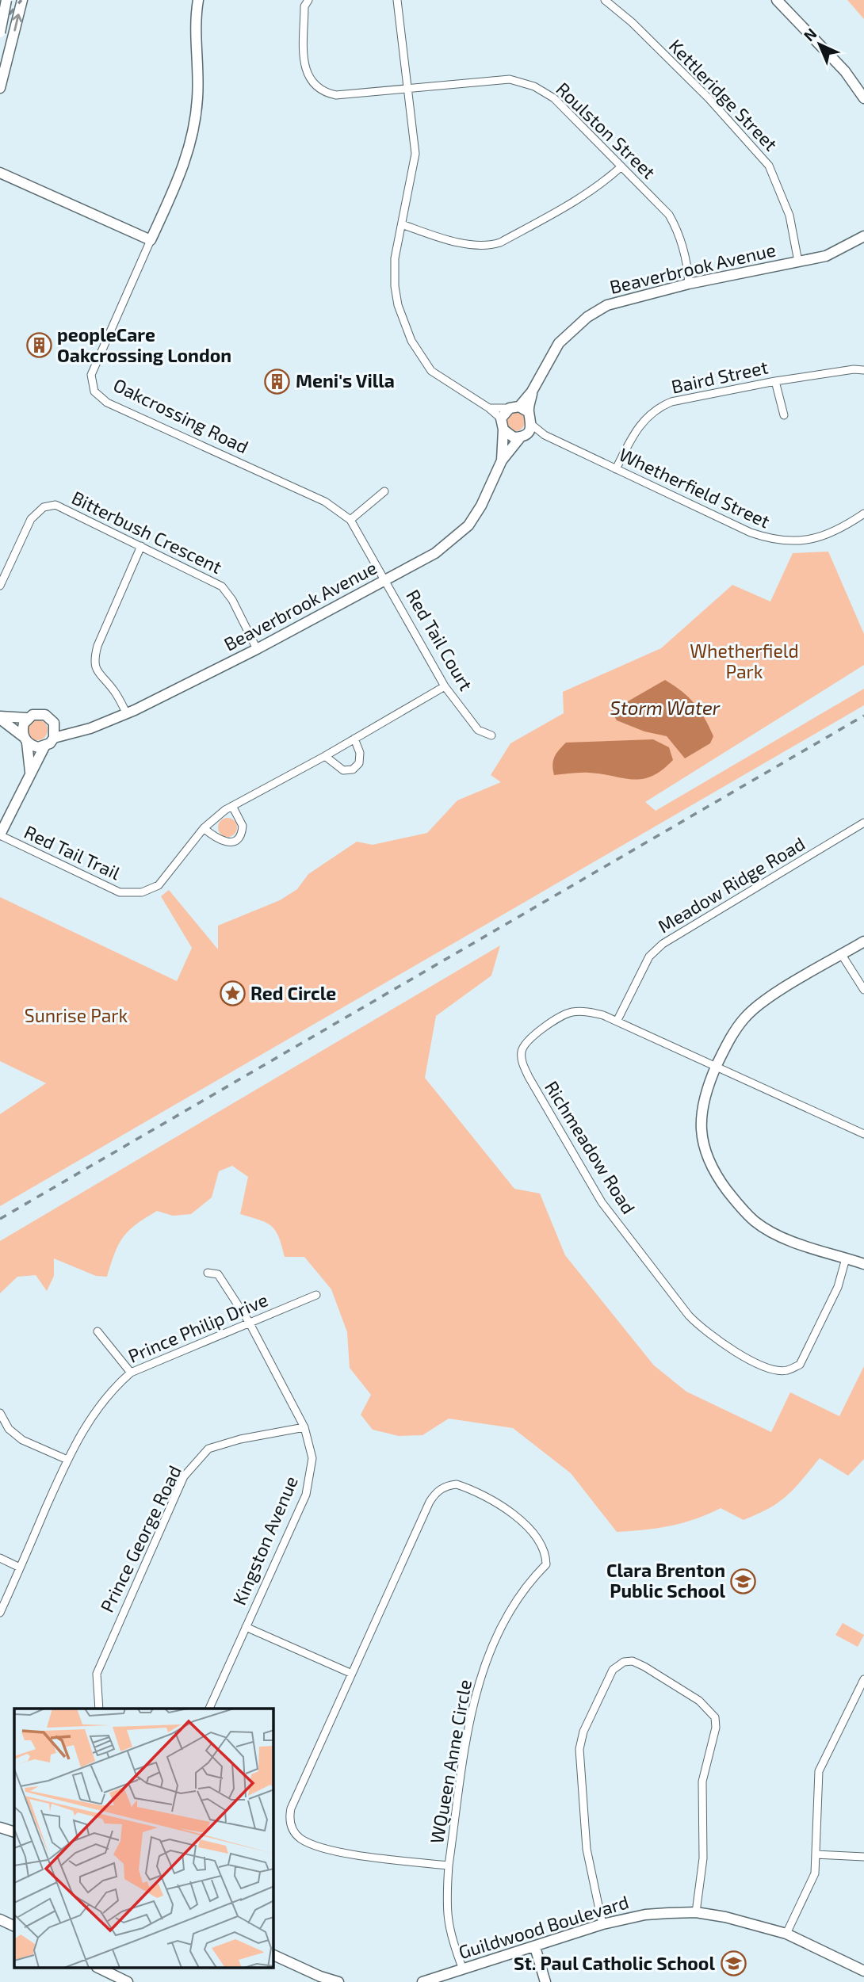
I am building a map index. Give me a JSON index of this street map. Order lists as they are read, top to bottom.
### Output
{
  "streets": {
    "street": [
      "Kettleridge Street",
      "Roulston Street",
      "Beaverbrook Avenue",
      "Baird Street",
      "Oakcrossing Road",
      "Whetherfield Street",
      "Bitterbush Crescent",
      "Red Tail Court",
      "Red Tail Trail",
      "Meadow Ridge Road",
      "Richmeadow Road",
      "Prince Philip Drive",
      "Prince George Road",
      "Kingston Avenue",
      "WQueen Anne Circle",
      "Guildwood Boulevard"
    ]
  },
  "crossings": [
    ["Kettleridge Street", "Beaverbrook Avenue"],
    ["Roulston Street", "Beaverbrook Avenue"],
    ["Beaverbrook Avenue", "Oakcrossing Road"],
    ["Beaverbrook Avenue", "Whetherfield Street"],
    ["Beaverbrook Avenue", "Bitterbush Crescent"],
    ["Beaverbrook Avenue", "Red Tail Court"],
    ["Baird Street", "Whetherfield Street"],
    ["Oakcrossing Road", "Red Tail Court"],
    ["Red Tail Court", "Red Tail Trail"],
    ["Meadow Ridge Road", "Richmeadow Road"],
    ["Prince Philip Drive", "Kingston Avenue"],
    ["Prince George Road", "Kingston Avenue"]
  ],
  "water": ["Storm Water"],
  "parks": ["Whetherfield Park", "Sunrise Park"],
  "places": {
    "building": ["peopleCare Oakcrossing London", "Meni's Villa"],
    "place": ["Red Circle"],
    "school or university": ["Clara Brenton Public School", "St. Paul Catholic School"]
  },
  "north": "top left"
}
